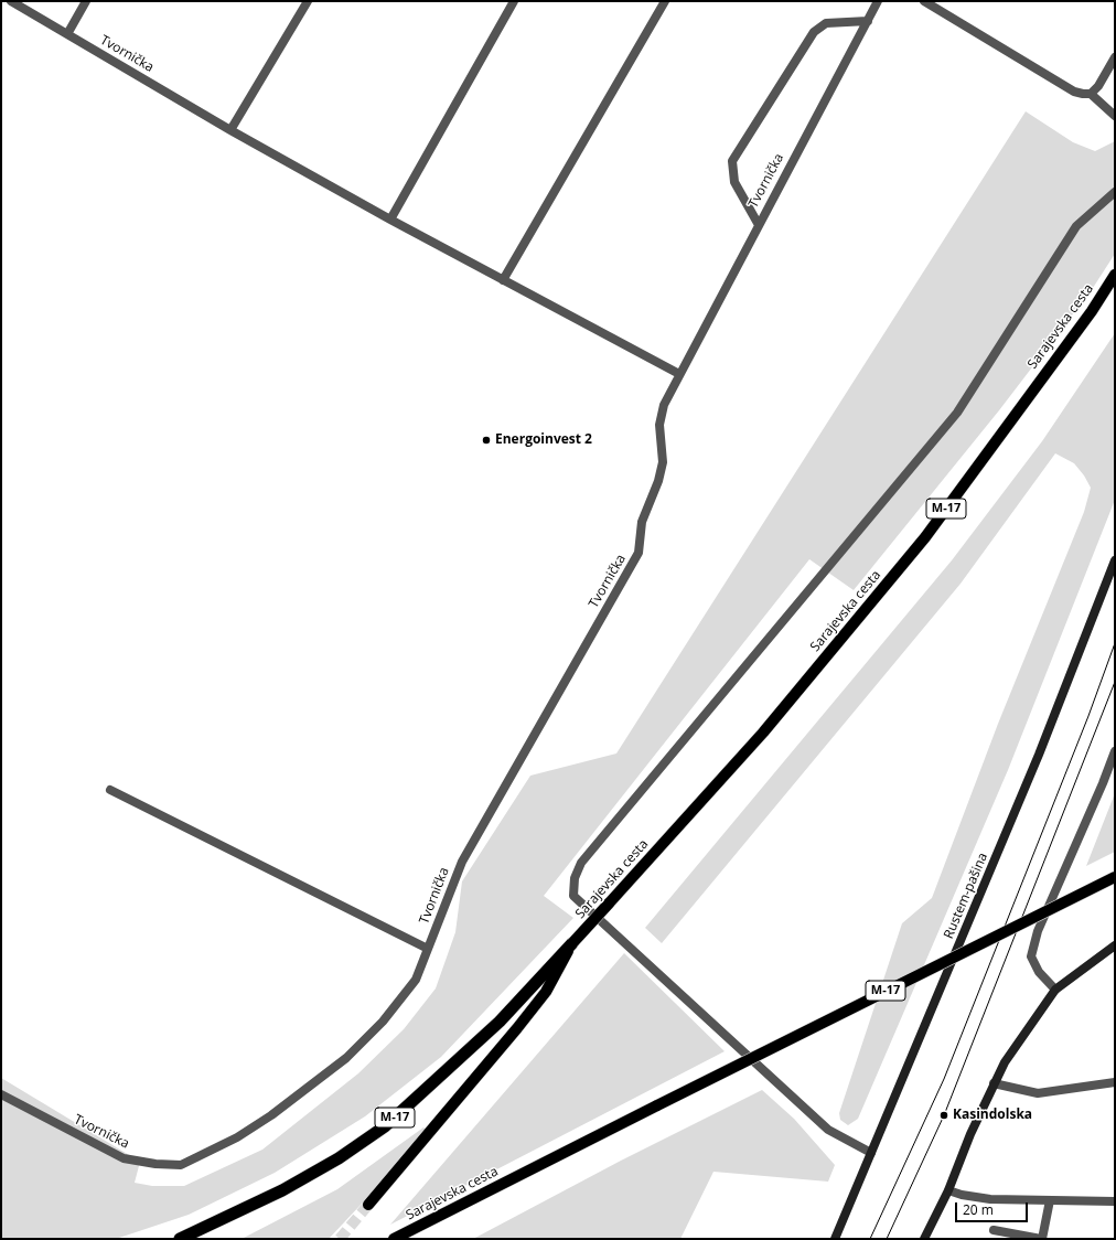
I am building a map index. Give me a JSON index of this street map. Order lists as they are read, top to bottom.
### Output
{
  "streets": {
    "highway": ["M-17"],
    "main road": ["Sarajevska cesta", "Rustem-pašina"],
    "street": ["Tvornička"]
  },
  "crossings": [
    ["Sarajevska cesta", "M-17"]
  ],
  "places": ["Energoinvest 2", "Kasindolska"],
  "scale_bar": "20 m"
}
